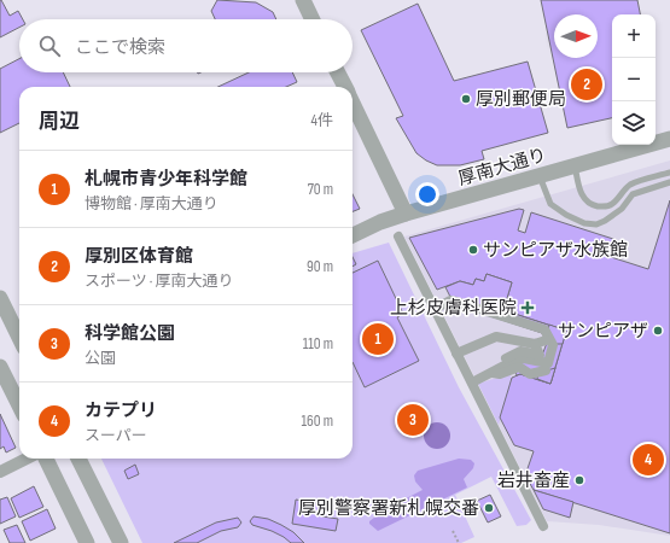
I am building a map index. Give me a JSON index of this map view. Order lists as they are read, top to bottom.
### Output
{
  "streets": {
    "street": ["厚南大通り"]
  },
  "places": {
    "other": [
      "厚別郵便局",
      "サンピアザ水族館",
      "サンピアザ",
      "岩井畜産",
      "厚別警察署新札幌交番"
    ],
    "health": ["上杉皮膚科医院"]
  },
  "north": "right",
  "page": {
    "map_buttons": ["+", "−"],
    "search": "ここで検索",
    "pins": [
      "2",
      "1",
      "3",
      "4"
    ],
    "heading": ["周辺", "4件"],
    "list": [
      {
        "mark": "1",
        "name": "札幌市青少年科学館",
        "note": "博物館 · 厚南大通り",
        "value": "70 m"
      },
      {
        "mark": "2",
        "name": "厚別区体育館",
        "note": "スポーツ · 厚南大通り",
        "value": "90 m"
      },
      {
        "mark": "3",
        "name": "科学館公園",
        "note": "公園",
        "value": "110 m"
      },
      {
        "mark": "4",
        "name": "カテプリ",
        "note": "スーパー",
        "value": "160 m"
      }
    ]
  }
}
